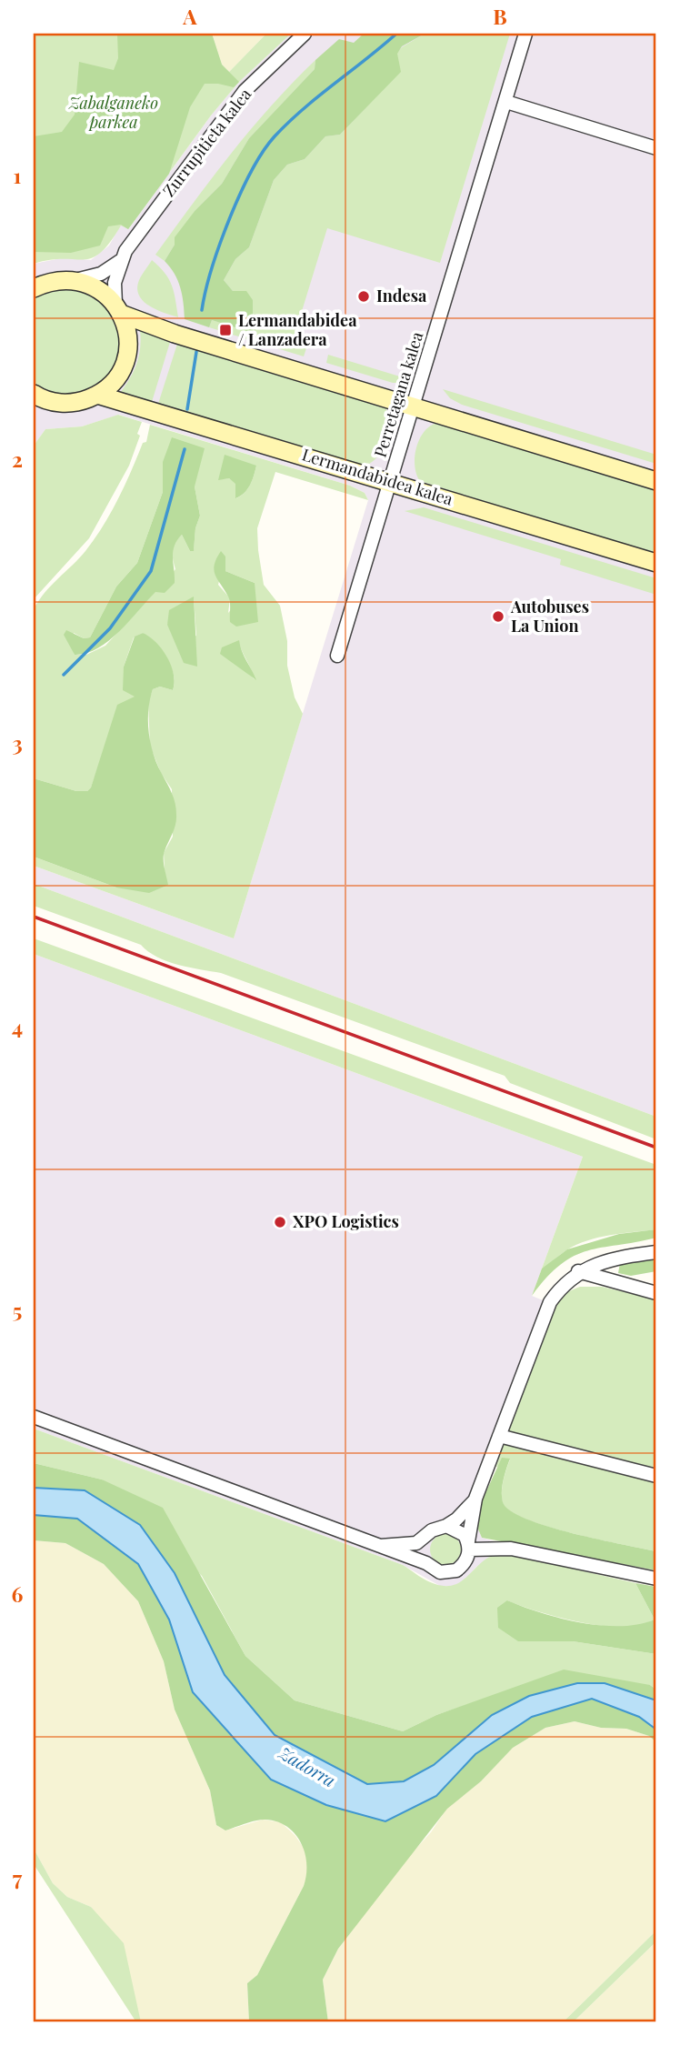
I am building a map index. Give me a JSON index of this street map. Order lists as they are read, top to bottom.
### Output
{
  "streets": {
    "street": ["Zurrupitieta kalea", "Perretagana kalea", "Lermandabidea kalea"]
  },
  "crossings": [
    ["Perretagana kalea", "Lermandabidea kalea"]
  ],
  "water": ["Zadorra"],
  "parks": ["Zabalganeko parkea"],
  "places": {
    "other": ["Indesa", "Autobuses La Union", "XPO Logistics"],
    "transit": ["Lermandabidea / Lanzadera"]
  },
  "grid": {
    "columns": ["A", "B"],
    "rows": [
      "1",
      "2",
      "3",
      "4",
      "5",
      "6",
      "7"
    ]
  }
}
